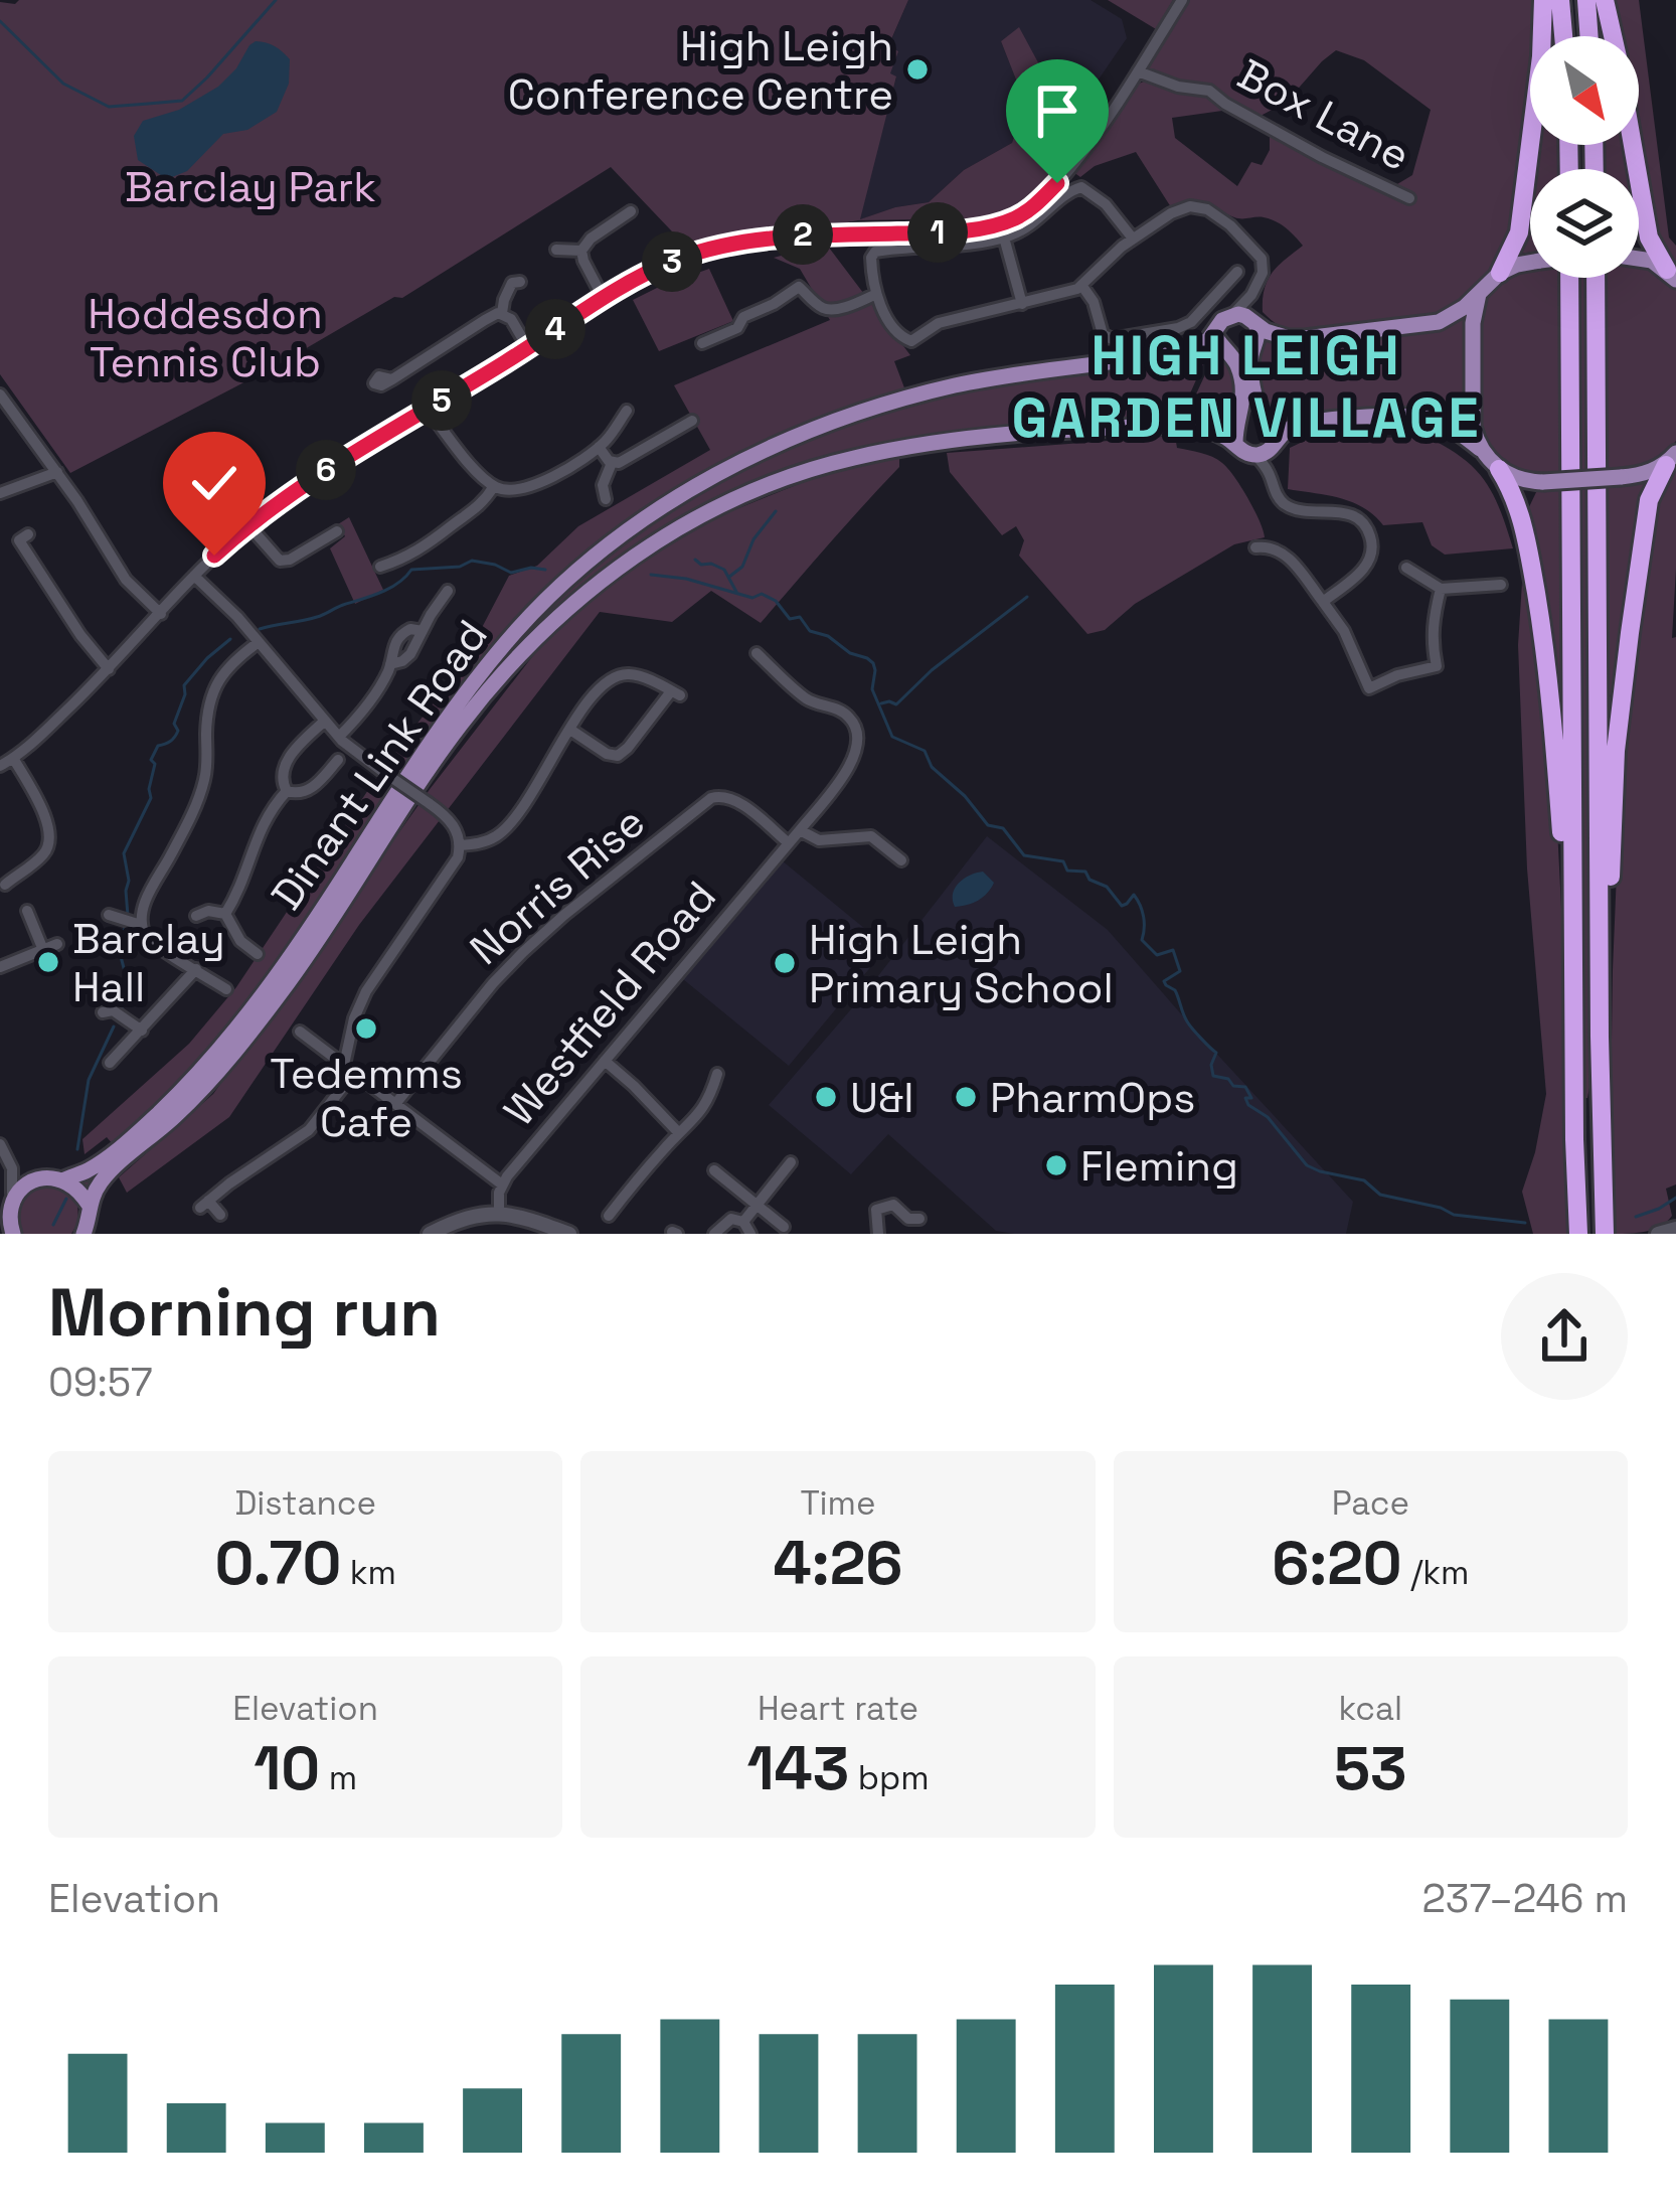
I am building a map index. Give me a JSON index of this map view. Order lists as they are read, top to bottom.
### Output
{
  "streets": {
    "main road": ["Dinant Link Road"],
    "street": ["Box Lane", "Norris Rise", "Westfield Road"]
  },
  "crossings": [
    ["Norris Rise", "Westfield Road"]
  ],
  "districts": ["HIGH LEIGH GARDEN VILLAGE"],
  "parks": ["Barclay Park", "Hoddesdon Tennis Club"],
  "places": [
    "High Leigh Conference Centre",
    "Barclay Hall",
    "High Leigh Primary School",
    "Tedemms Cafe",
    "U&I",
    "PharmOps",
    "Fleming"
  ],
  "north": "bottom right",
  "page": {
    "pins": [
      "1",
      "2",
      "3",
      "4",
      "5",
      "6"
    ],
    "heading": ["Morning run", "09:57"],
    "stats": [
      ["Distance", "0.70 km"],
      ["Time", "4:26"],
      ["Pace", "6:20 /km"],
      ["Elevation", "10 m"],
      ["Heart rate", "143 bpm"],
      ["kcal", "53"]
    ],
    "chart": ["Elevation", "237–246 m"]
  }
}
